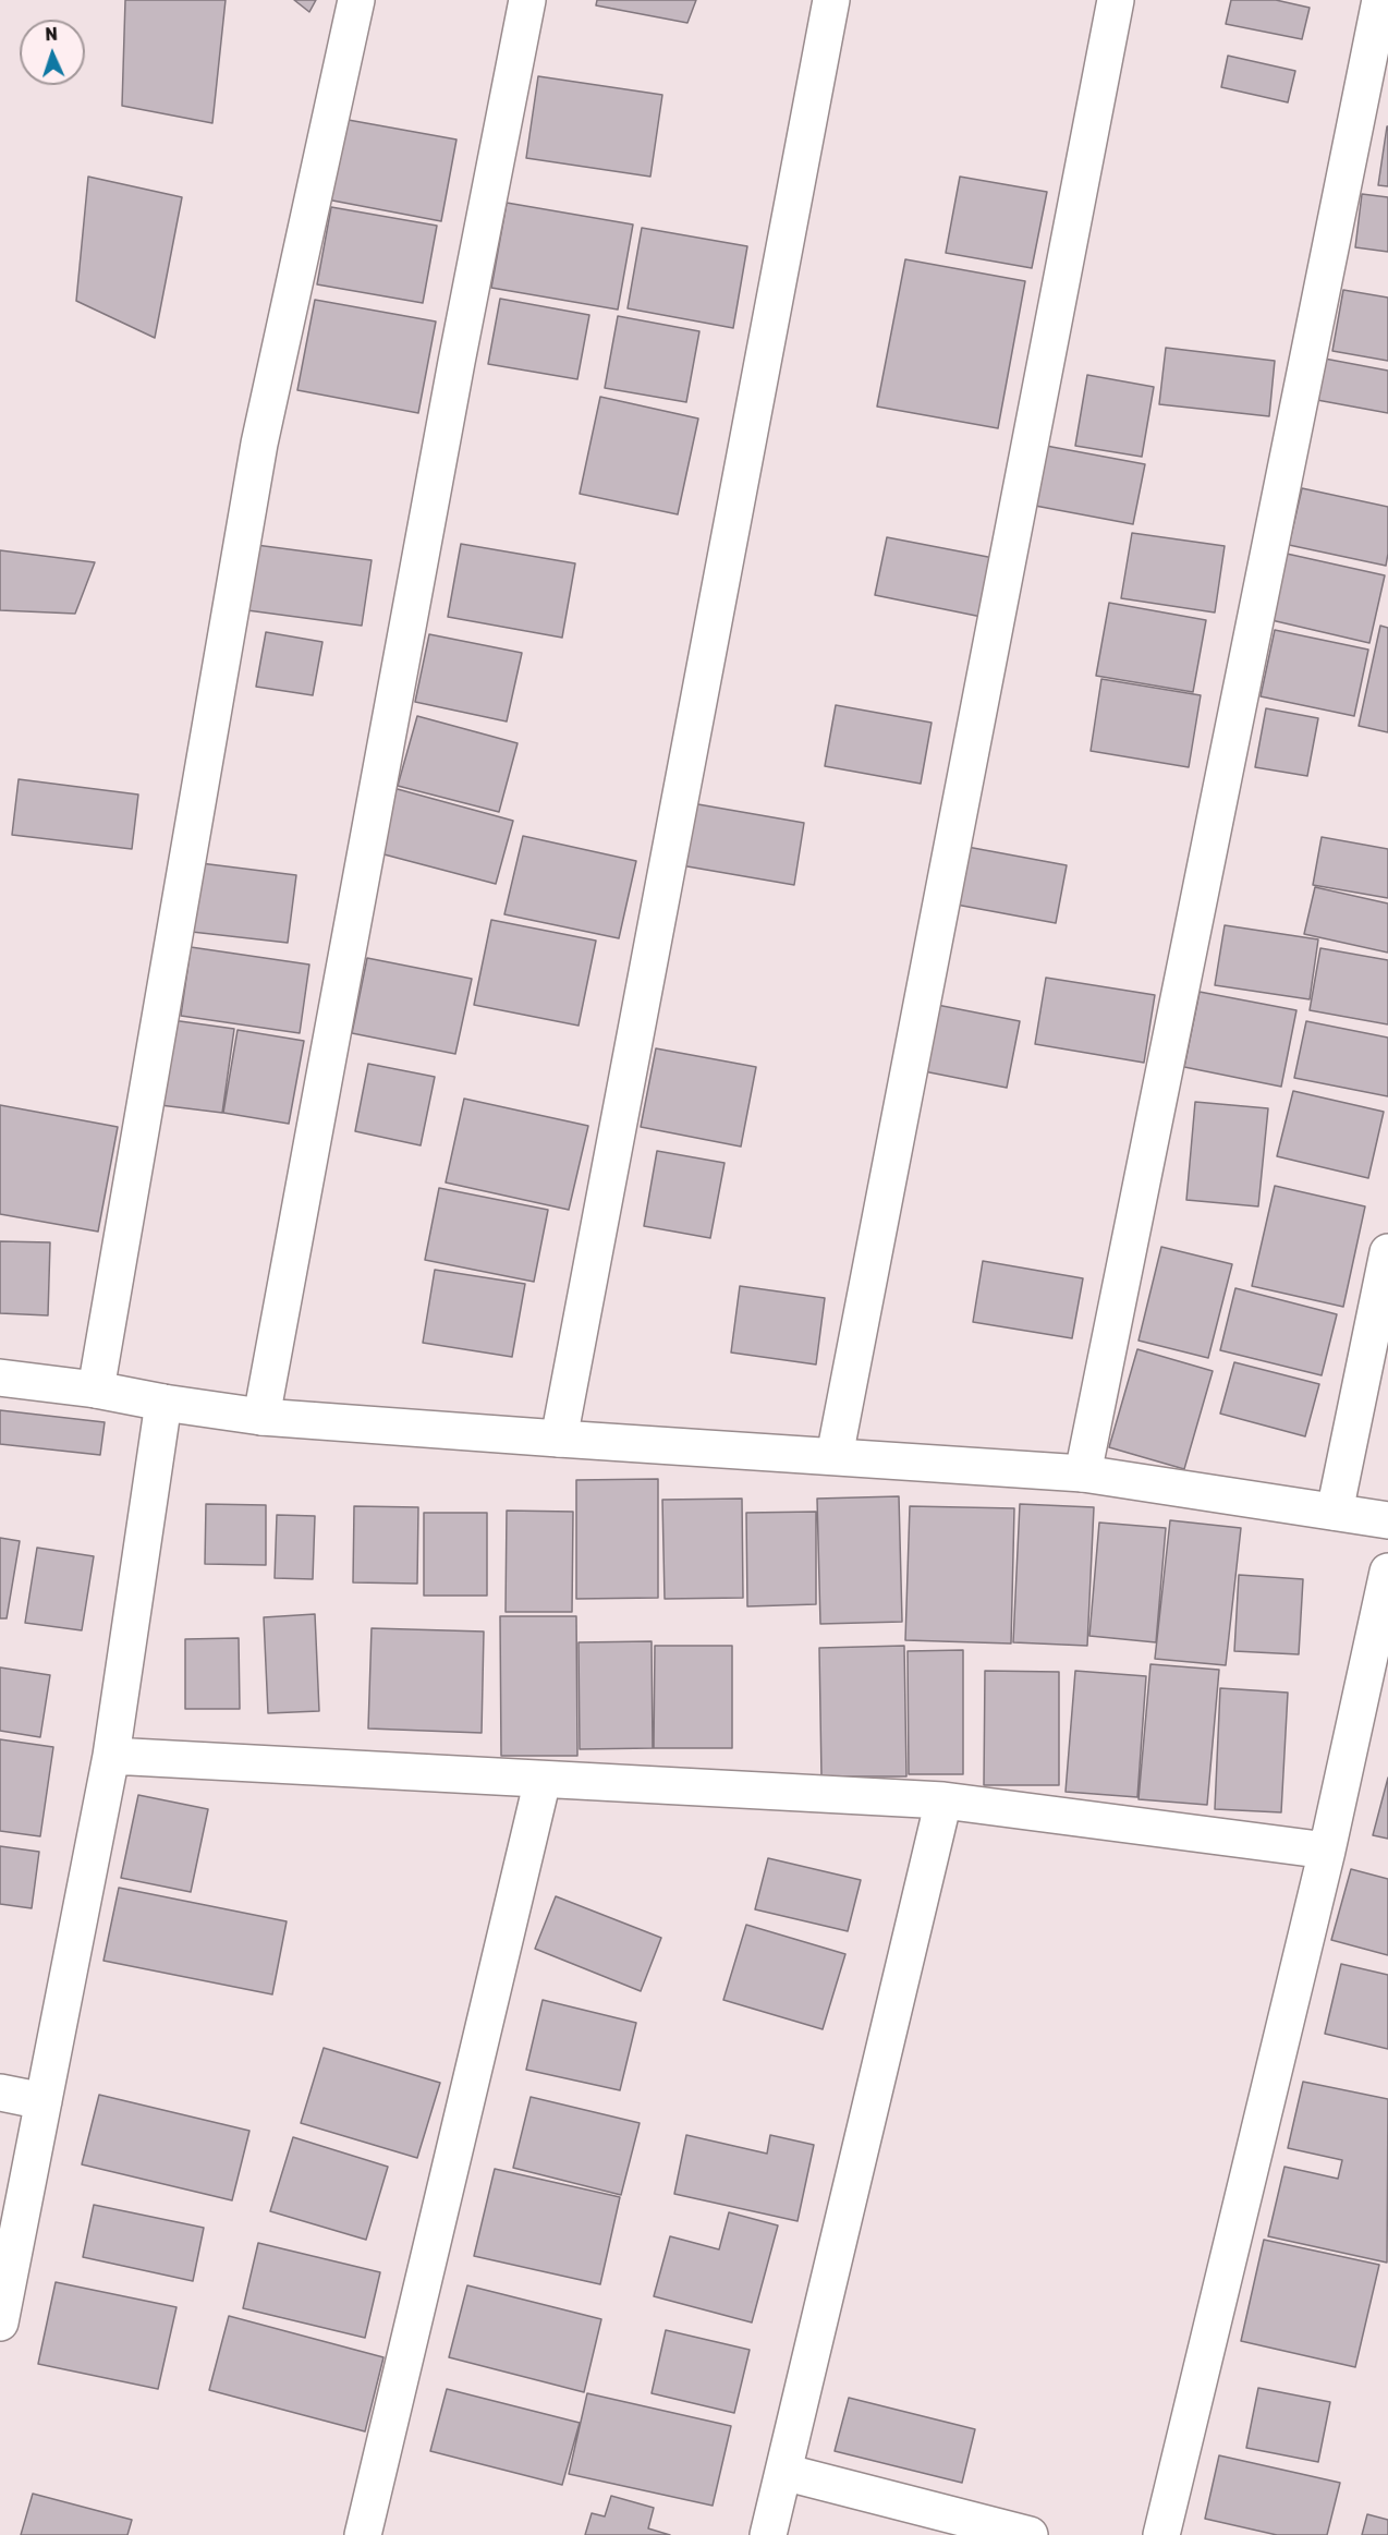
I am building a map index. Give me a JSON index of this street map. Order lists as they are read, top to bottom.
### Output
{
  "north": "top"
}
